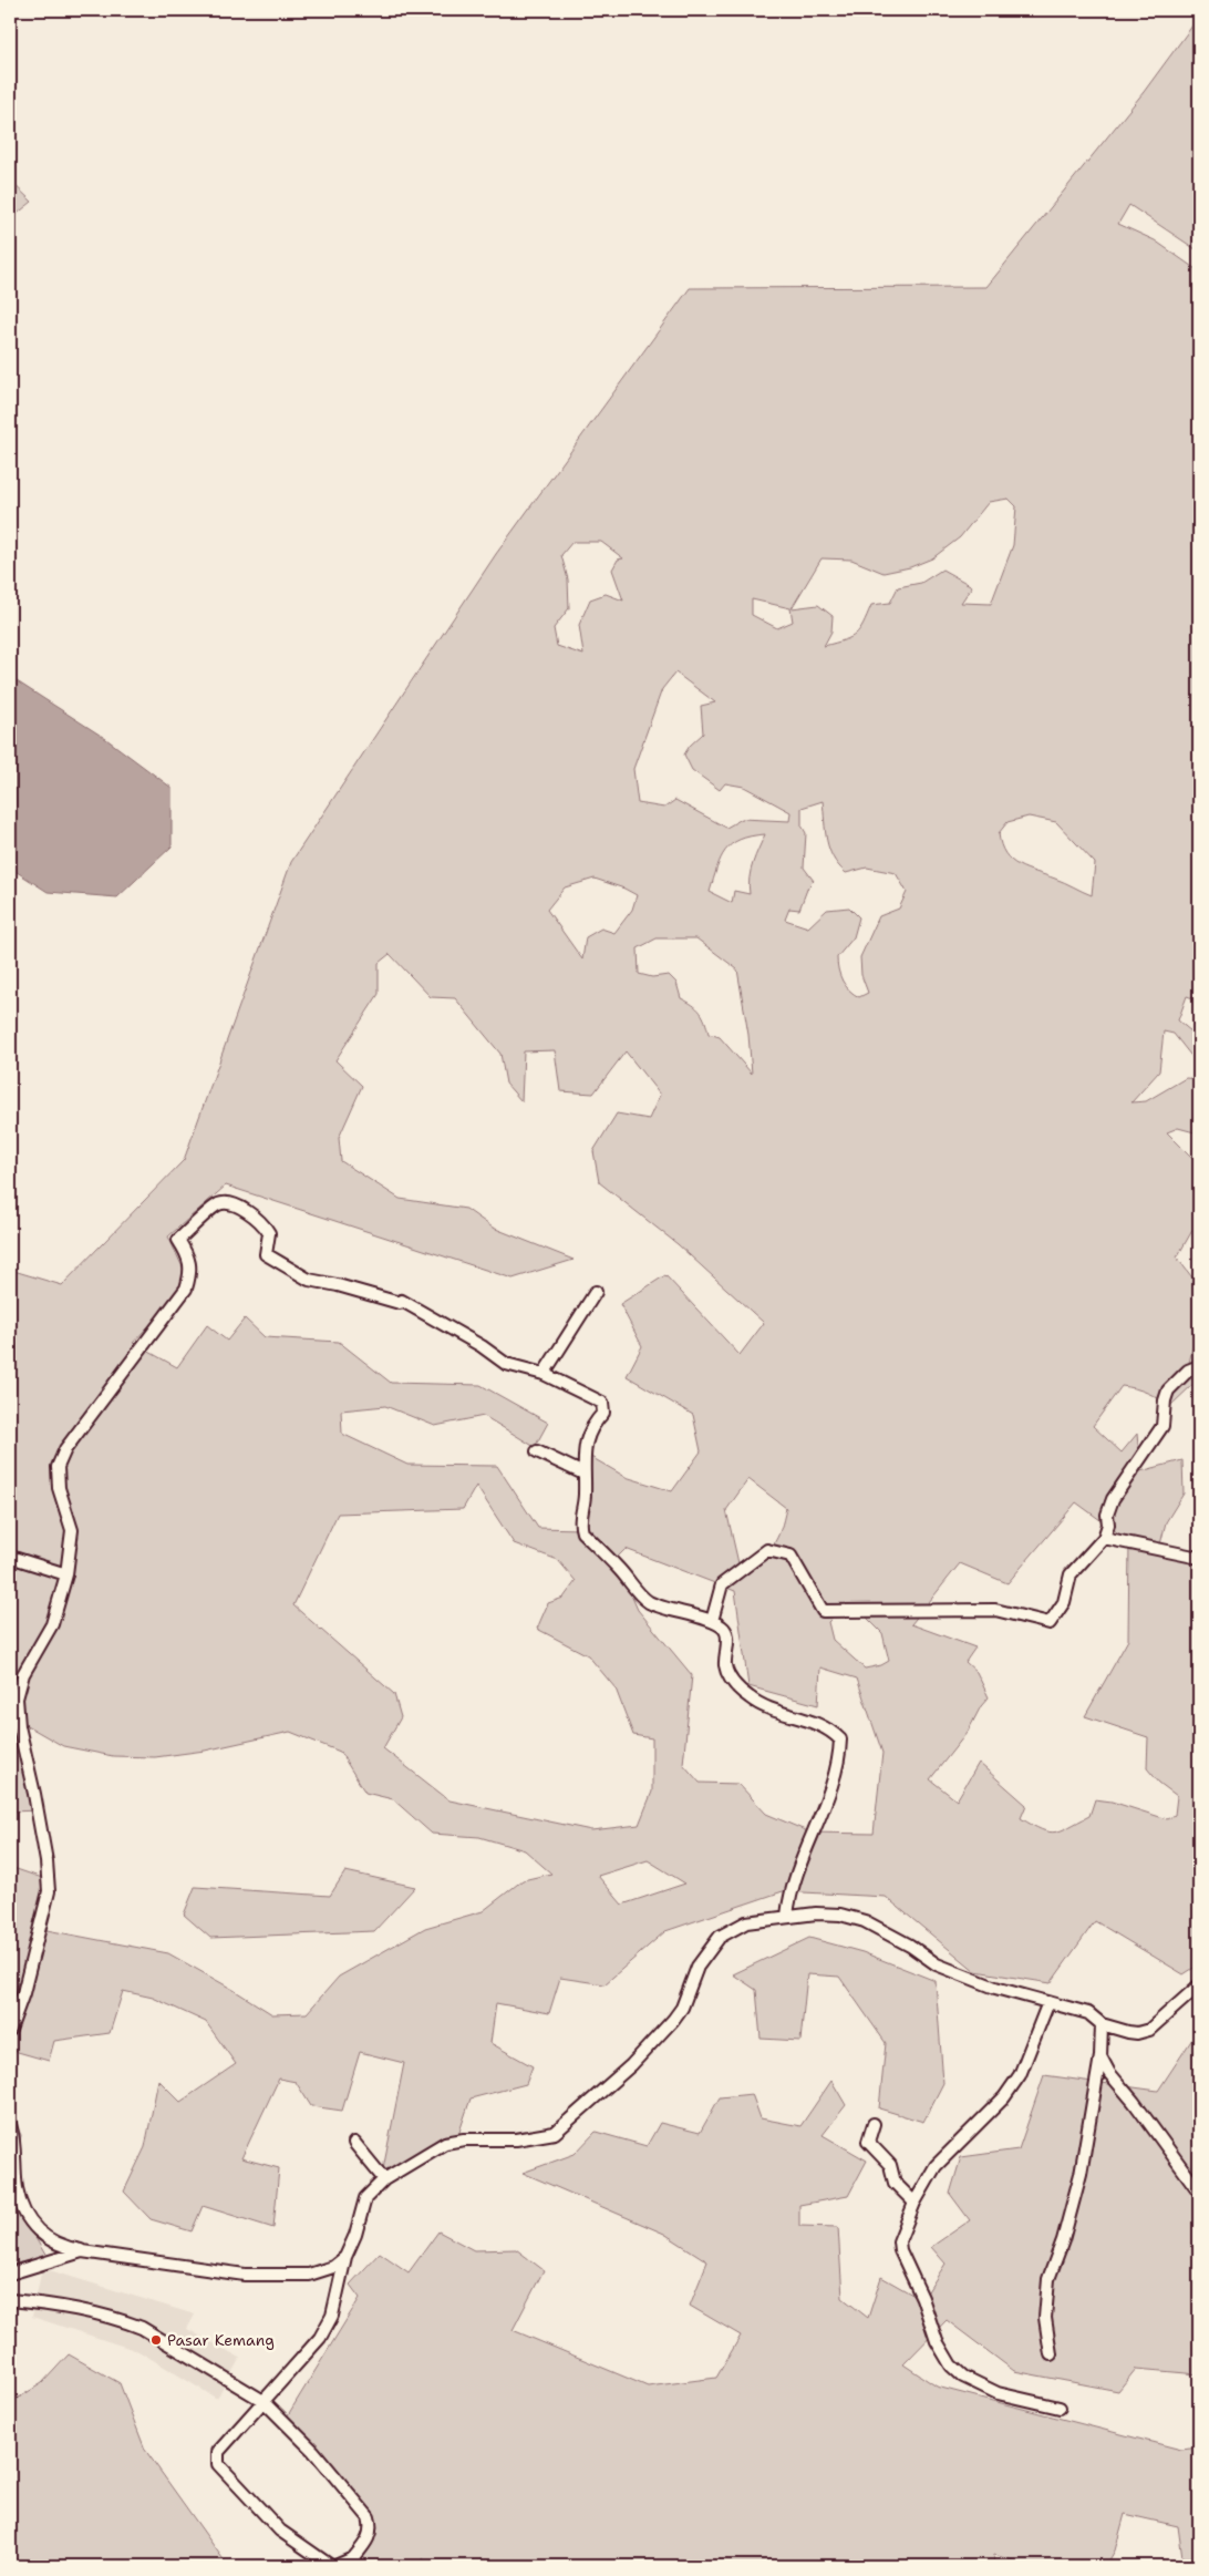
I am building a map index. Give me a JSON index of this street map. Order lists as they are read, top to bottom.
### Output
{
  "places": ["Pasar Kemang"]
}
